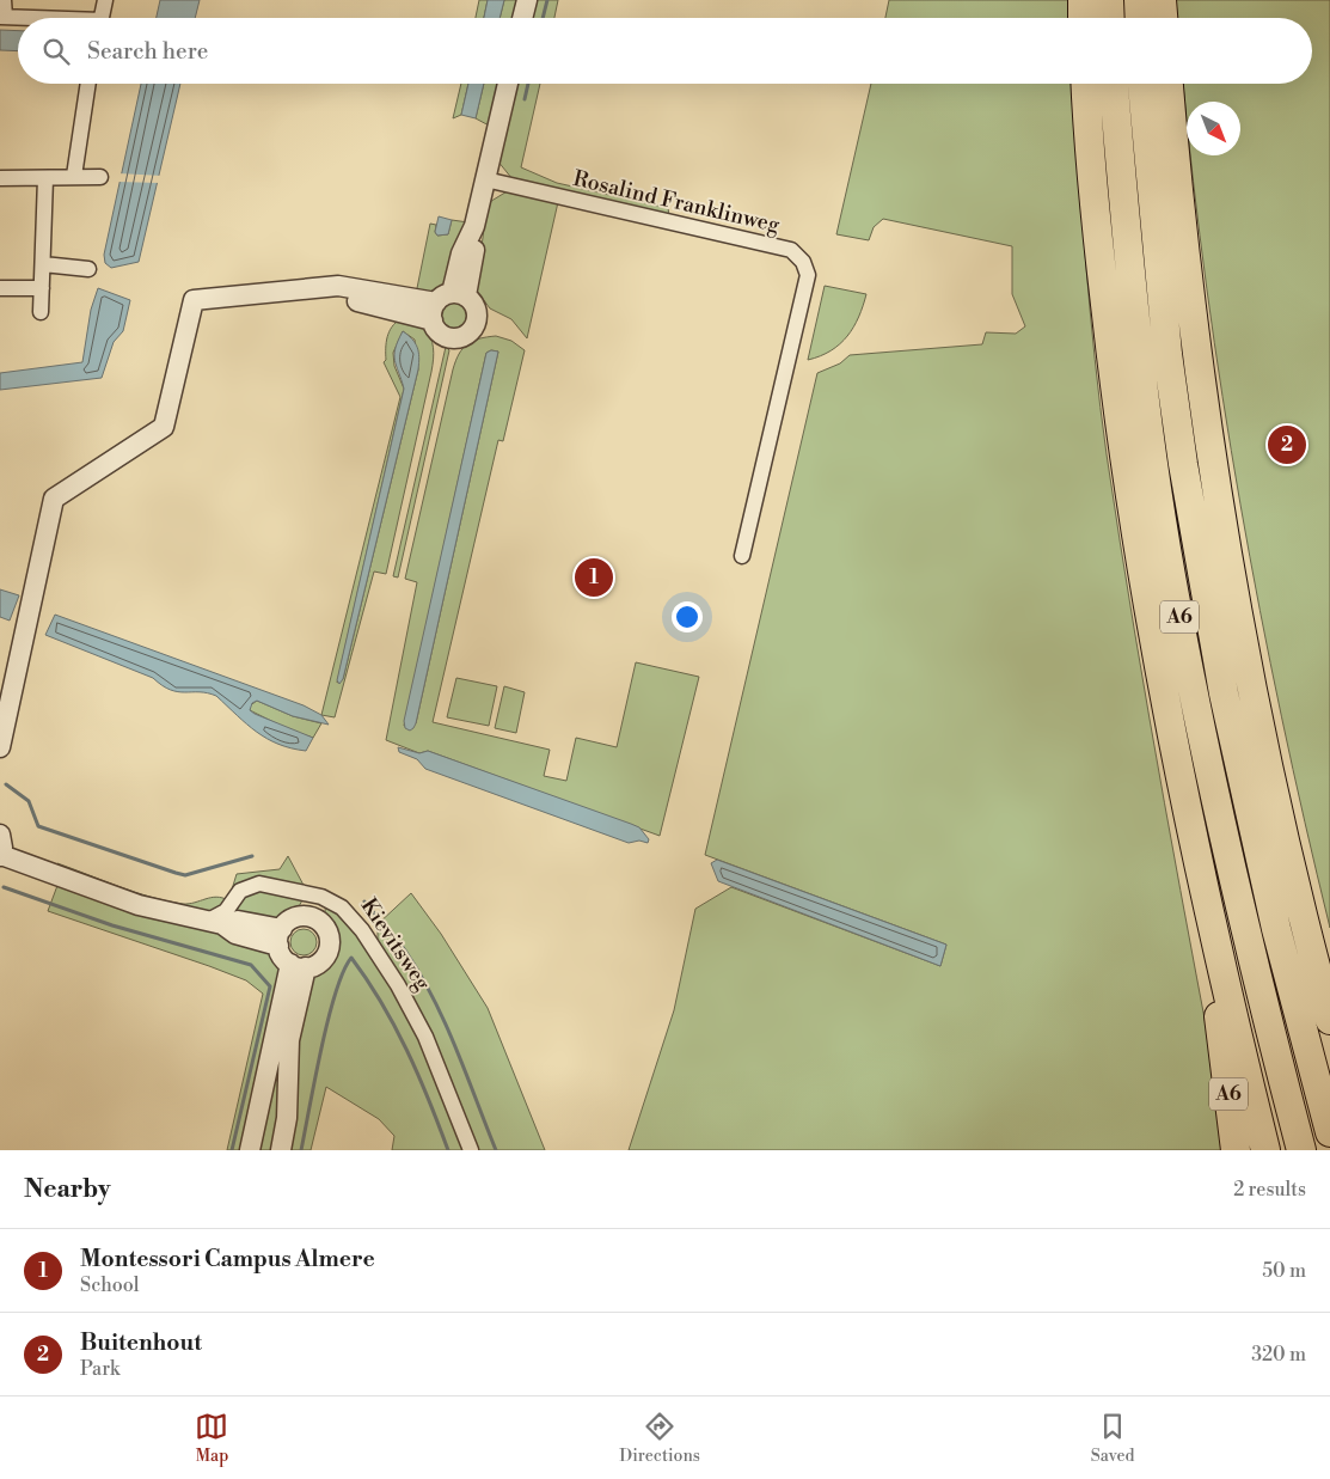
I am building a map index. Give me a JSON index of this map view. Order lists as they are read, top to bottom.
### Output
{
  "streets": {
    "highway": ["A6"],
    "street": ["Rosalind Franklinweg", "Kievitsweg"]
  },
  "north": "bottom right",
  "page": {
    "search": "Search here",
    "pins": ["2", "1"],
    "heading": ["Nearby", "2 results"],
    "list": [
      {
        "mark": "1",
        "name": "Montessori Campus Almere",
        "note": "School",
        "value": "50 m"
      },
      {
        "mark": "2",
        "name": "Buitenhout",
        "note": "Park",
        "value": "320 m"
      }
    ],
    "nav": ["Map", "Directions", "Saved"]
  }
}
